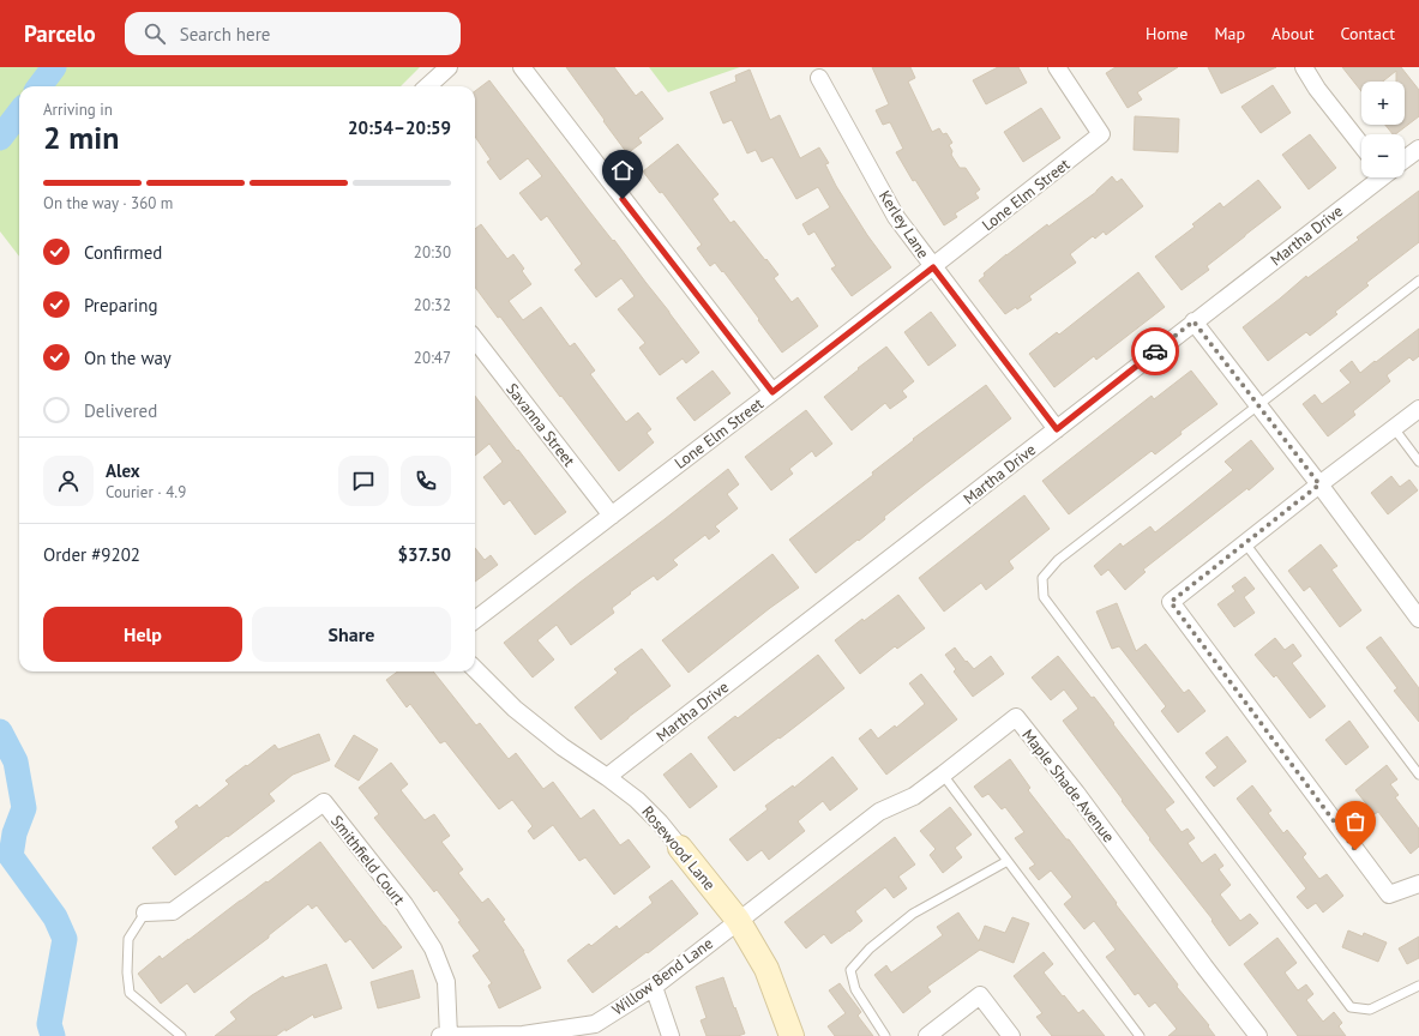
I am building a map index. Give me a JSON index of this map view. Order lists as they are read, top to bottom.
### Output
{
  "streets": {
    "street": [
      "Lone Elm Street",
      "Kerley Lane",
      "Martha Drive",
      "Savanna Street",
      "Maple Shade Avenue",
      "Rosewood Lane",
      "Smithfield Court",
      "Willow Bend Lane"
    ]
  },
  "crossings": [
    ["Lone Elm Street", "Kerley Lane"],
    ["Lone Elm Street", "Savanna Street"],
    ["Kerley Lane", "Martha Drive"],
    ["Martha Drive", "Rosewood Lane"],
    ["Maple Shade Avenue", "Rosewood Lane"],
    ["Maple Shade Avenue", "Willow Bend Lane"],
    ["Rosewood Lane", "Willow Bend Lane"],
    ["Smithfield Court", "Willow Bend Lane"]
  ],
  "page": {
    "header": "Parcelo",
    "search": "Search here",
    "nav": [
      "Home",
      "Map",
      "About",
      "Contact"
    ],
    "map_buttons": ["+", "−"],
    "heading": ["2 min", "Arriving in", "20:54–20:59"],
    "panel": [
      "Alex",
      "Courier · 4.9",
      "Order #9202",
      "$37.50"
    ],
    "bar": "On the way · 360 m",
    "list": [
      ["Confirmed", "20:30"],
      ["Preparing", "20:32"],
      ["On the way", "20:47"],
      "Delivered"
    ],
    "buttons": ["Help", "Share"]
  }
}
